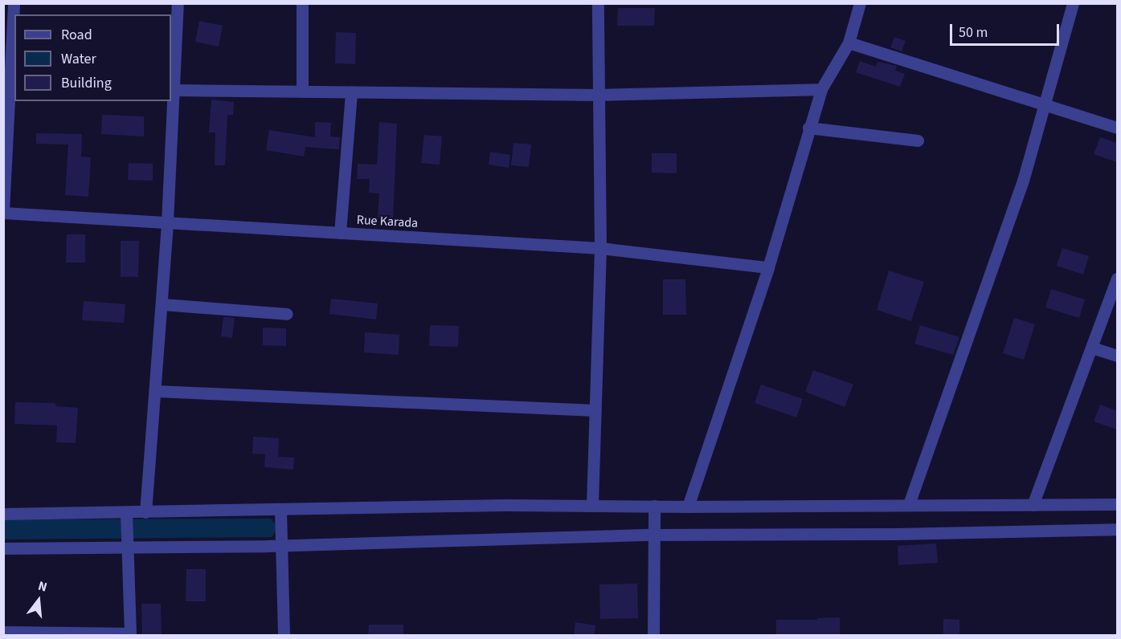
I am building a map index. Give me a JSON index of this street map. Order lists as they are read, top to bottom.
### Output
{
  "streets": {
    "street": ["Rue Karada"]
  },
  "legend": ["Road", "Water", "Building"],
  "scale_bar": "50 m",
  "north": "top"
}
